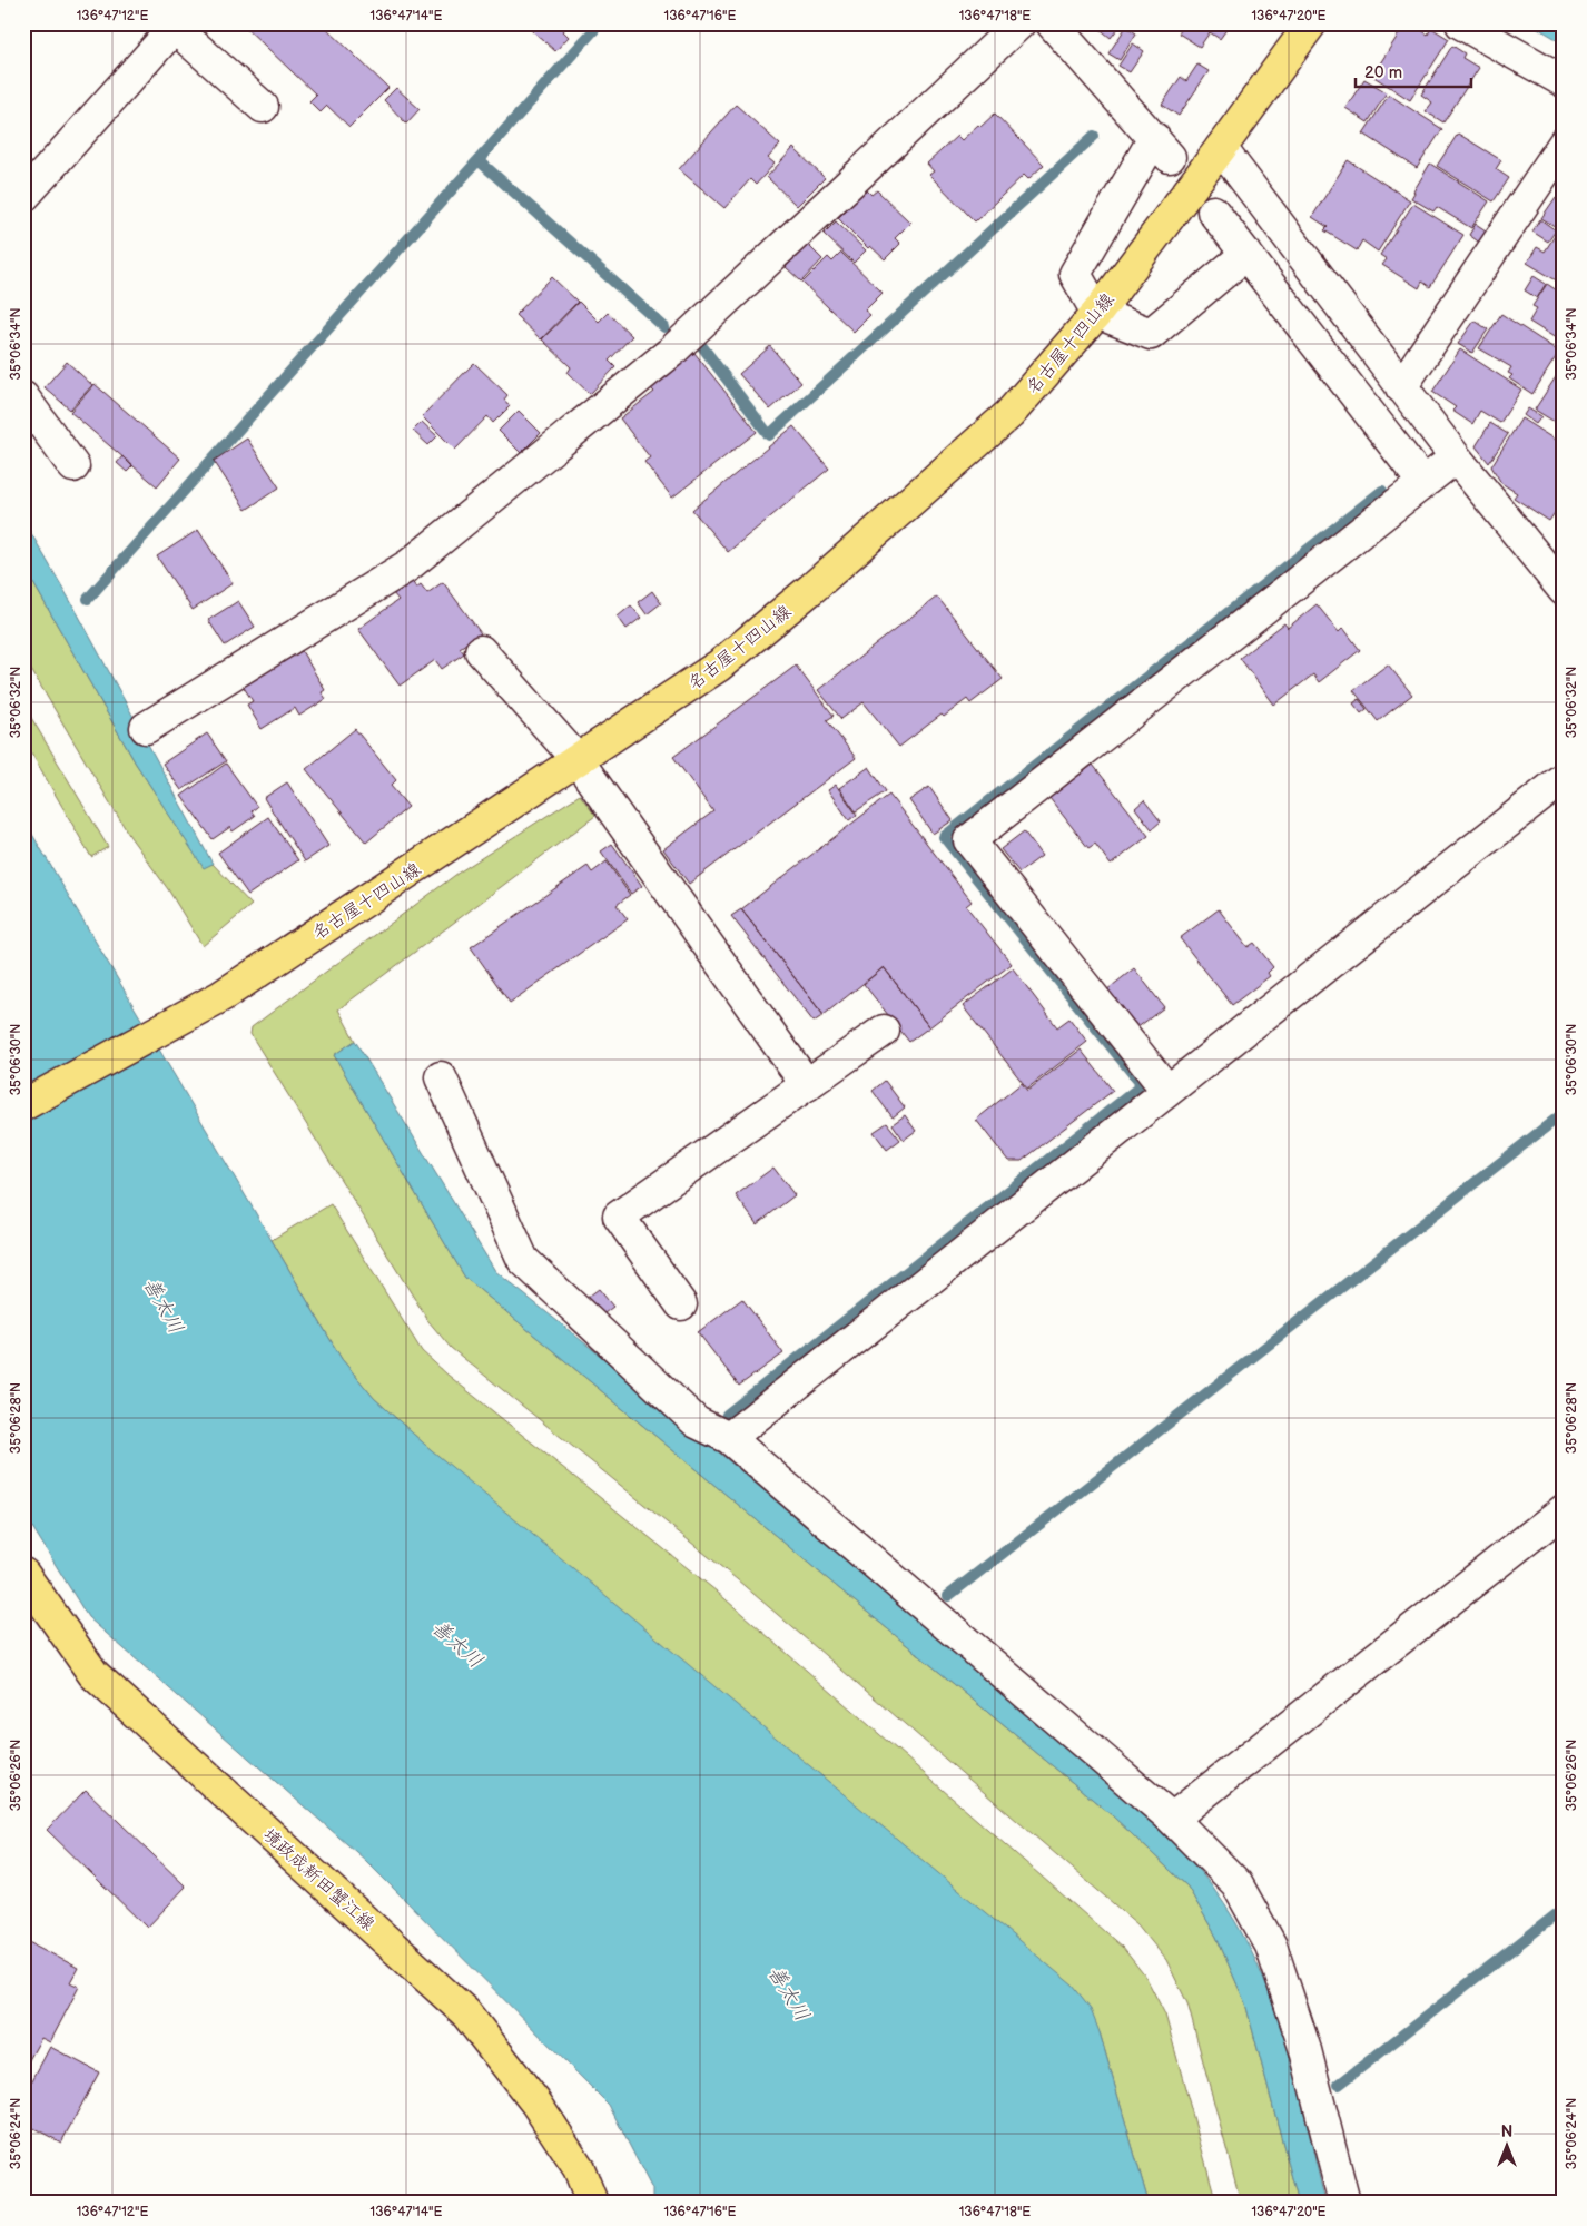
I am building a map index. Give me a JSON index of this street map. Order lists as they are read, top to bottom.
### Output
{
  "streets": {
    "main road": ["名古屋十四山線", "境政成新田蟹江線"]
  },
  "water": ["善太川"],
  "scale_bar": "20 m",
  "north": "top",
  "coordinates": [
    "136°47'12\"E",
    "136°47'14\"E",
    "136°47'16\"E",
    "136°47'18\"E",
    "136°47'20\"E",
    "35°06'34\"N",
    "35°06'32\"N",
    "35°06'30\"N",
    "35°06'28\"N",
    "35°06'26\"N",
    "35°06'24\"N"
  ]
}
